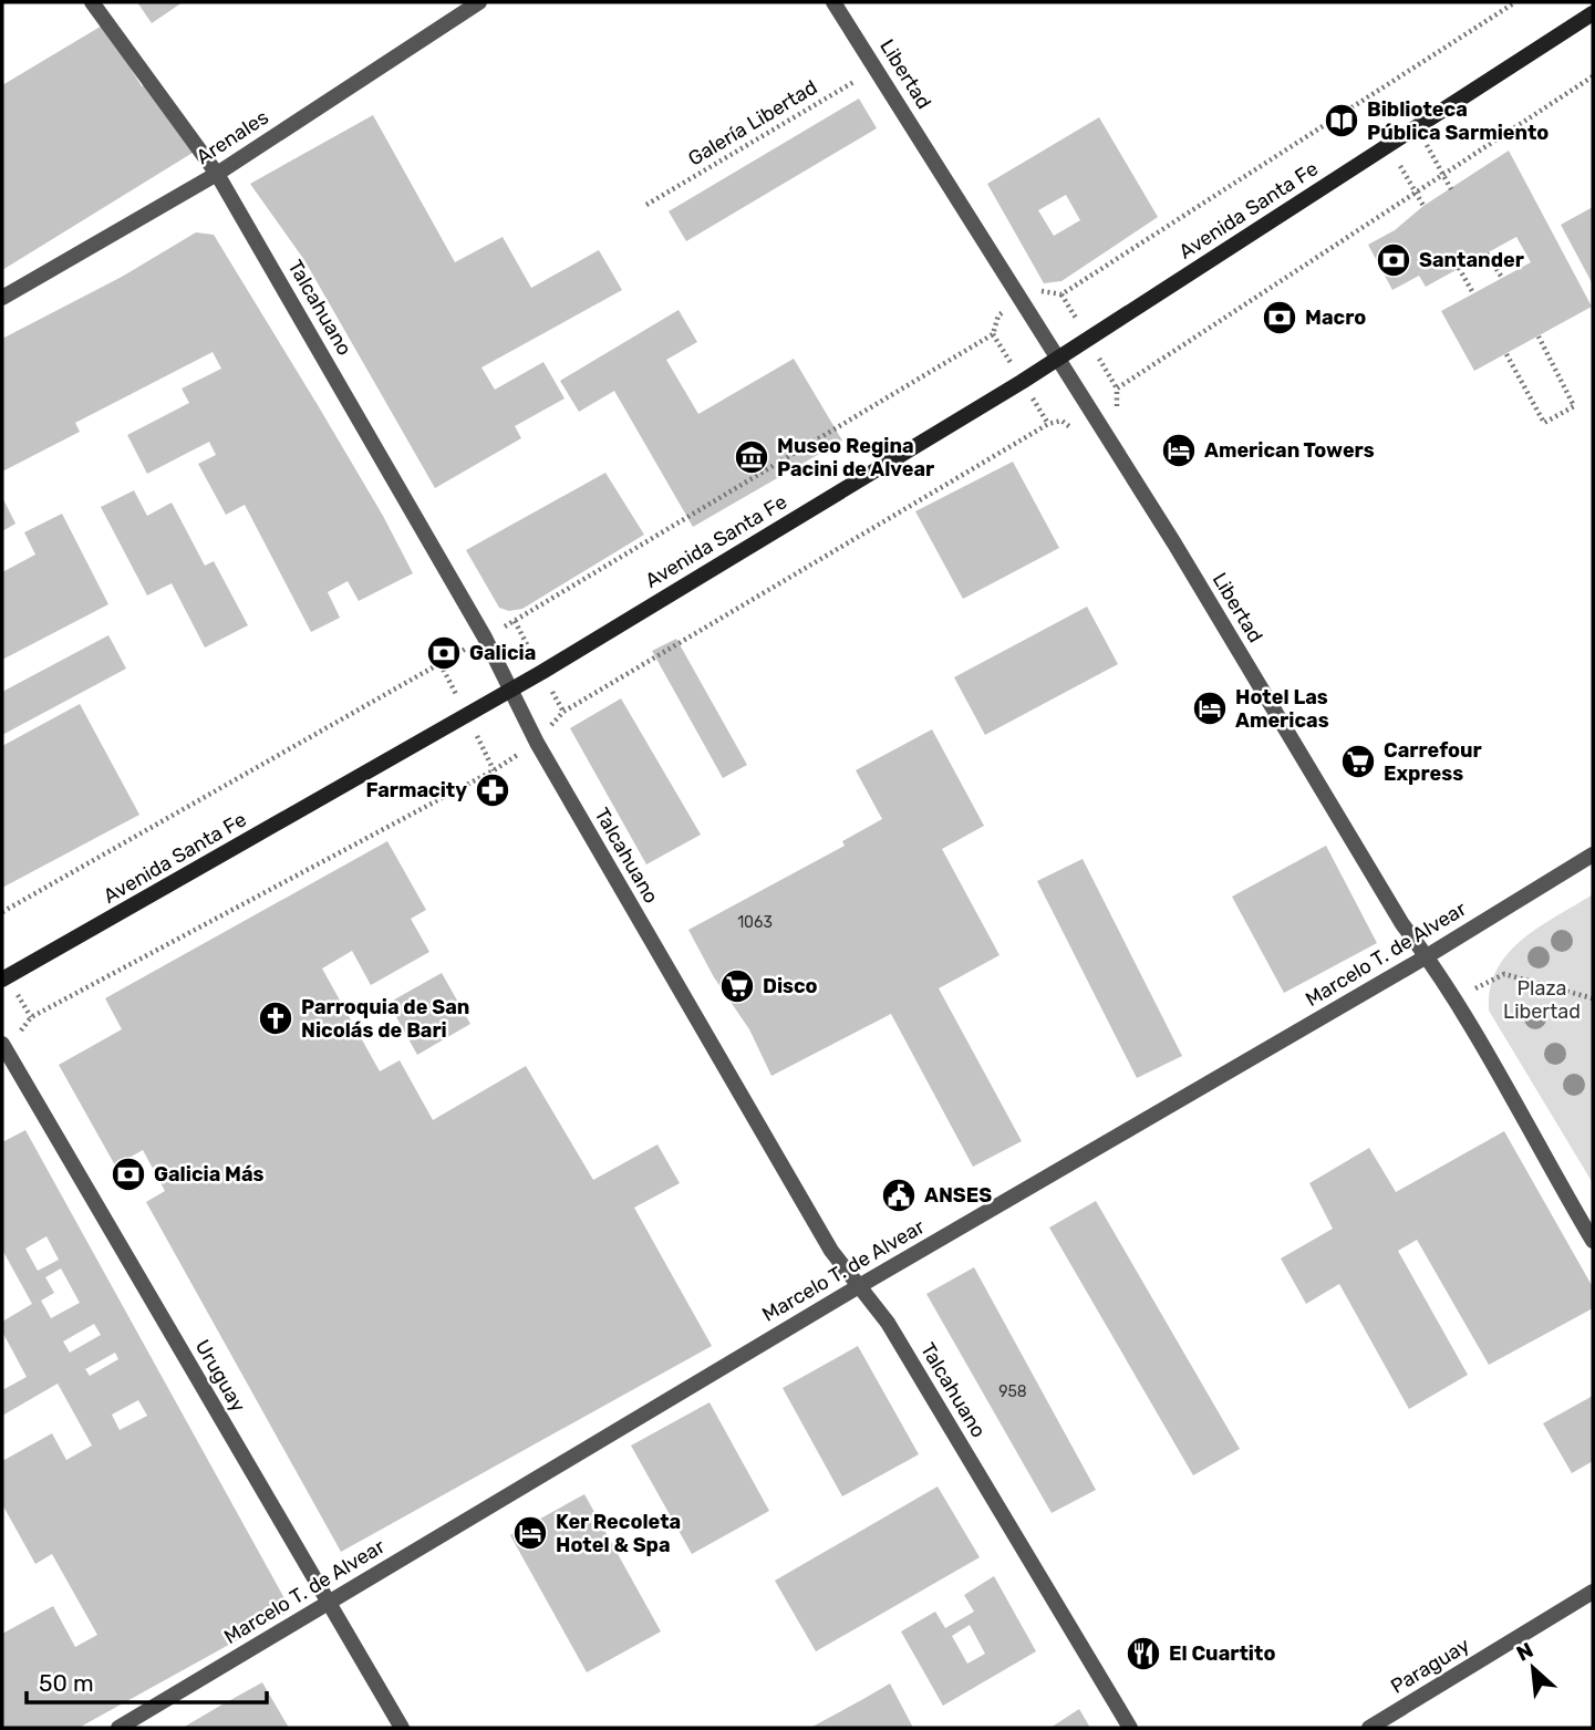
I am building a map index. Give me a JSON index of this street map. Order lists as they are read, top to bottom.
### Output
{
  "streets": {
    "main road": ["Avenida Santa Fe"],
    "street": [
      "Libertad",
      "Arenales",
      "Talcahuano",
      "Marcelo T. de Alvear",
      "Uruguay",
      "Paraguay"
    ],
    "path": ["Galería Libertad"]
  },
  "crossings": [
    ["Libertad", "Galería Libertad"],
    ["Libertad", "Avenida Santa Fe"],
    ["Libertad", "Marcelo T. de Alvear"],
    ["Arenales", "Talcahuano"],
    ["Avenida Santa Fe", "Talcahuano"],
    ["Talcahuano", "Marcelo T. de Alvear"],
    ["Marcelo T. de Alvear", "Uruguay"]
  ],
  "parks": ["Plaza Libertad"],
  "places": {
    "library": ["Biblioteca Pública Sarmiento"],
    "bank": [
      "Santander",
      "Macro",
      "Galicia",
      "Galicia Más"
    ],
    "hotel": ["American Towers", "Hotel Las Americas", "Ker Recoleta Hotel & Spa"],
    "museum": ["Museo Regina Pacini de Alvear"],
    "supermarket": ["Carrefour Express", "Disco"],
    "pharmacy": ["Farmacity"],
    "church": ["Parroquia de San Nicolás de Bari"],
    "public building": ["ANSES"],
    "restaurant": ["El Cuartito"]
  },
  "house_numbers": ["1063", "958"],
  "scale_bar": "50 m",
  "north": "top left"
}
